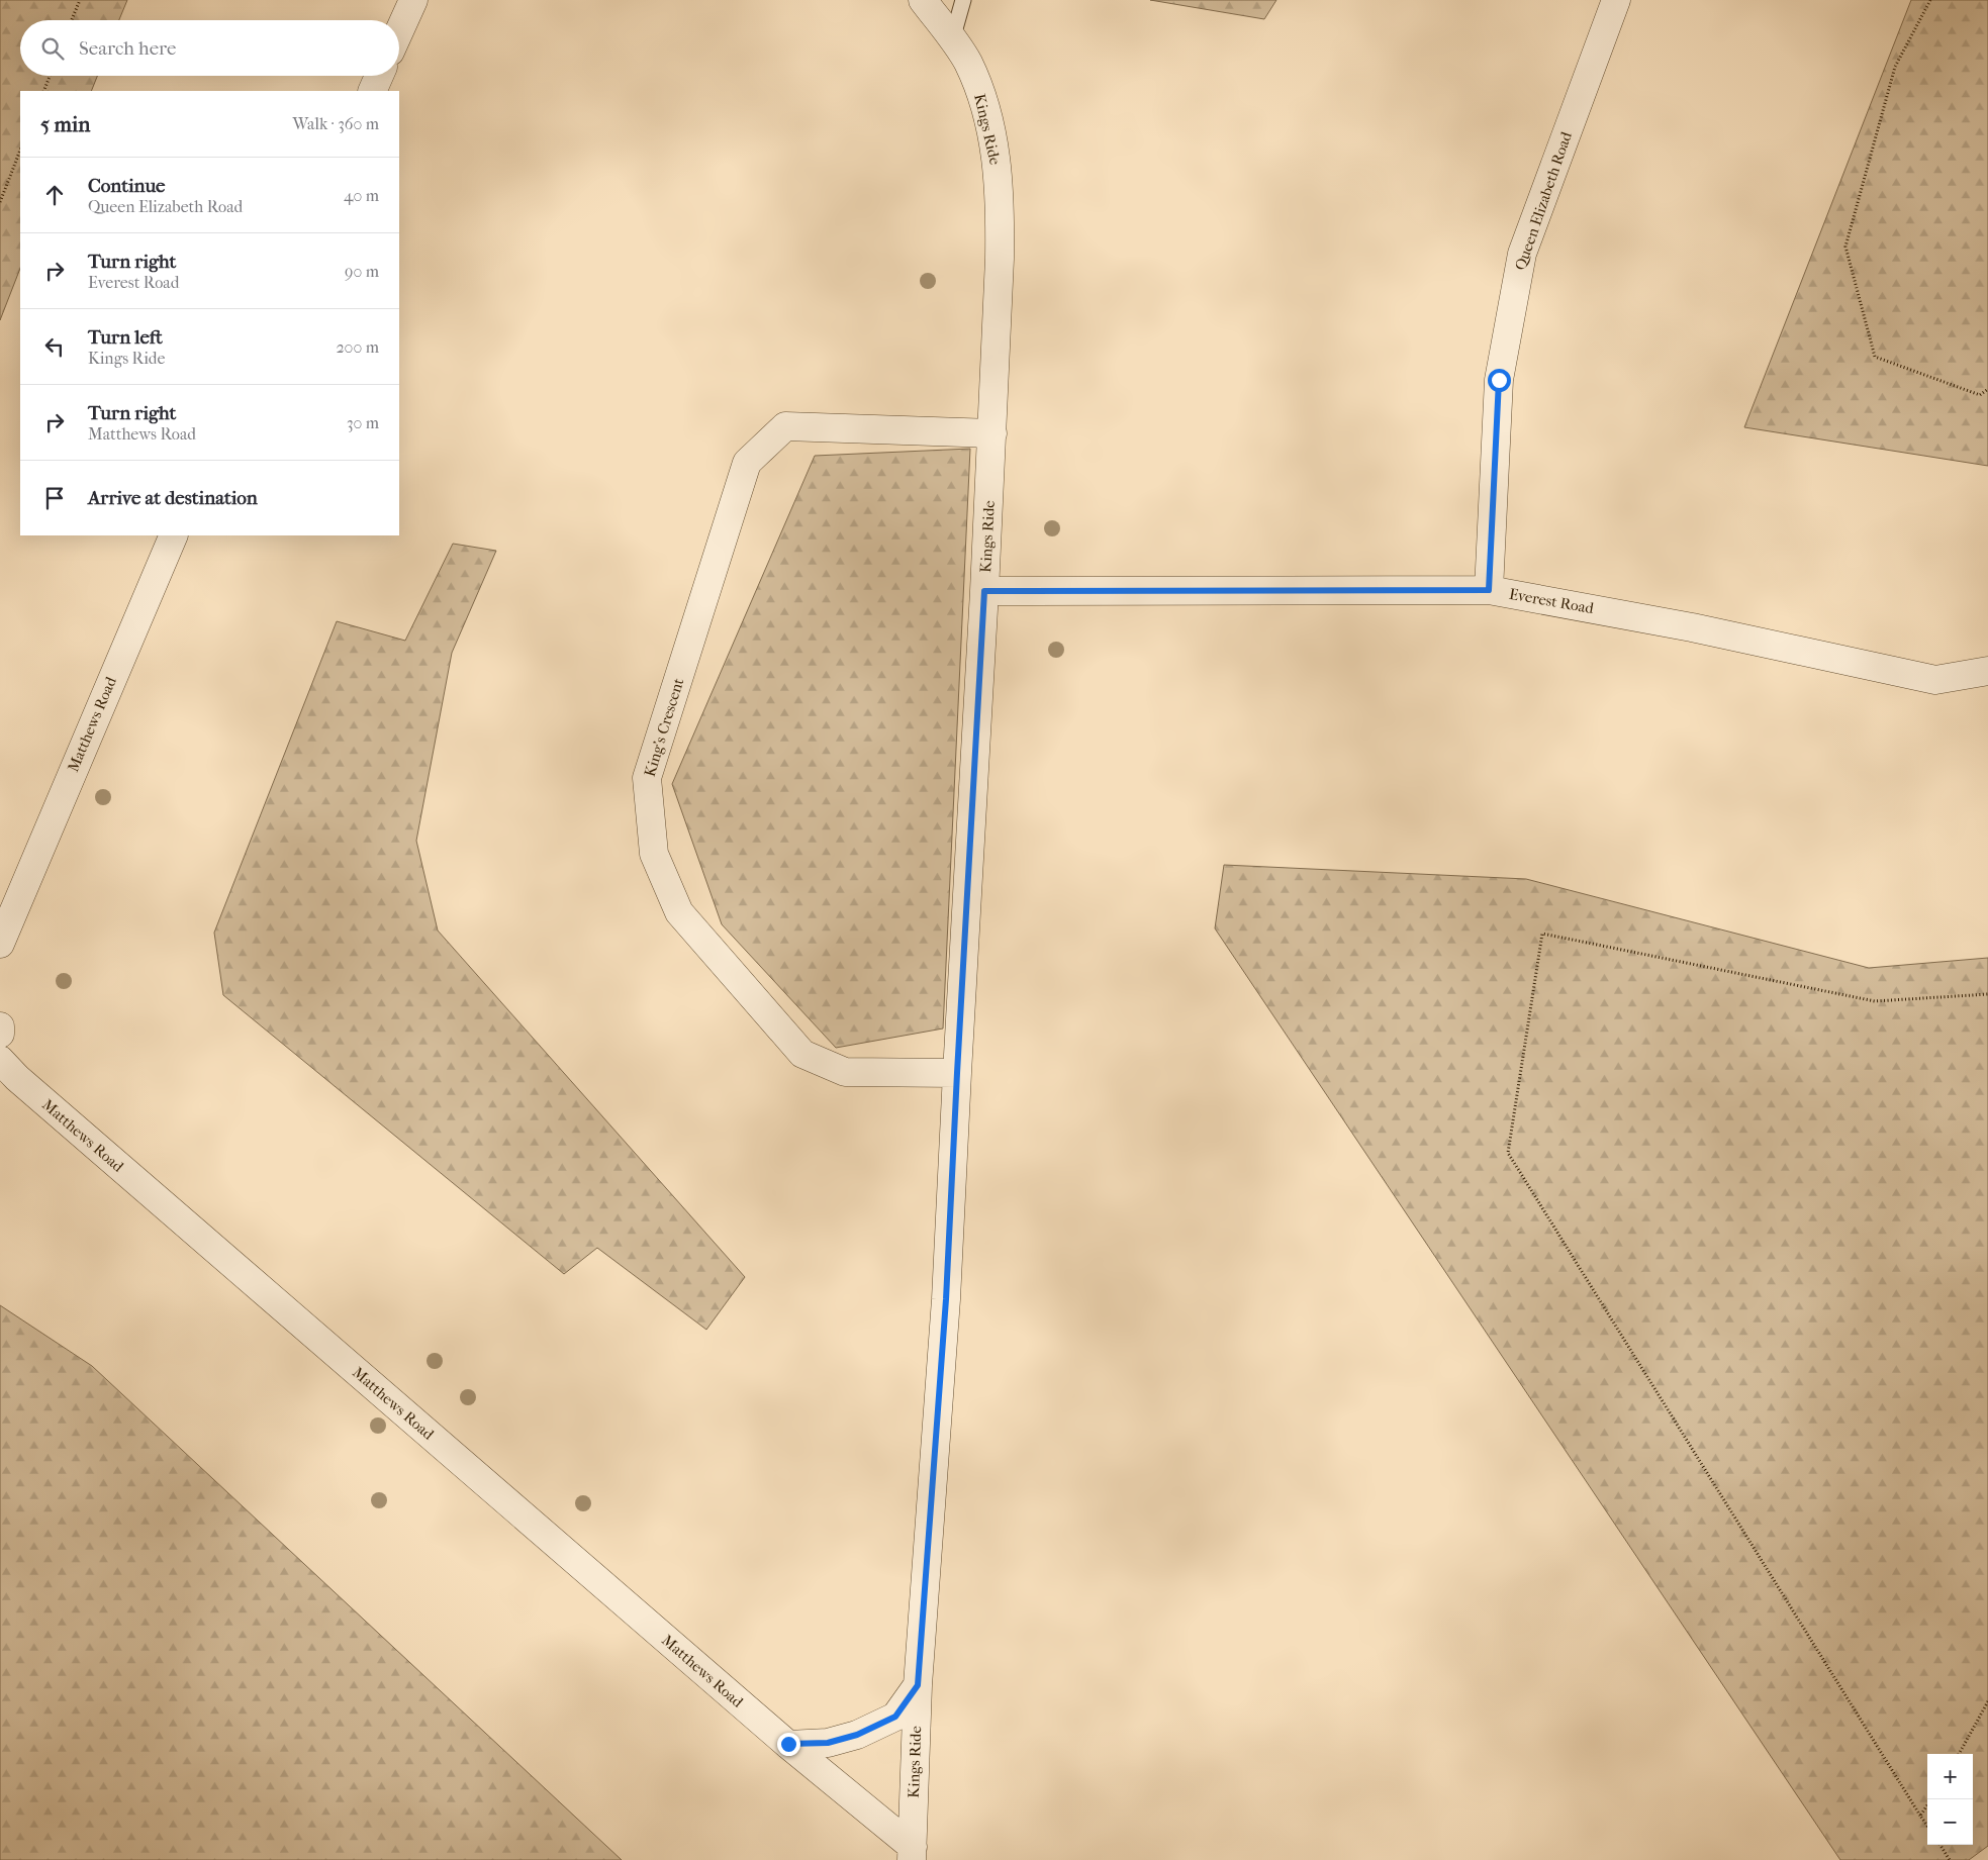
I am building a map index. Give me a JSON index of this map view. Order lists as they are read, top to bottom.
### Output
{
  "streets": {
    "street": [
      "Kings Ride",
      "Queen Elizabeth Road",
      "Everest Road",
      "Matthews Road",
      "King's Crescent"
    ]
  },
  "crossings": [
    ["Kings Ride", "Everest Road"],
    ["Kings Ride", "Matthews Road"],
    ["Kings Ride", "King's Crescent"],
    ["Queen Elizabeth Road", "Everest Road"]
  ],
  "page": {
    "search": "Search here",
    "heading": ["5 min", "Walk · 360 m"],
    "list": [
      ["Continue", "Queen Elizabeth Road", "40 m"],
      ["Turn right", "Everest Road", "90 m"],
      ["Turn left", "Kings Ride", "200 m"],
      ["Turn right", "Matthews Road", "30 m"],
      "Arrive at destination"
    ],
    "map_buttons": ["+", "−"]
  }
}
